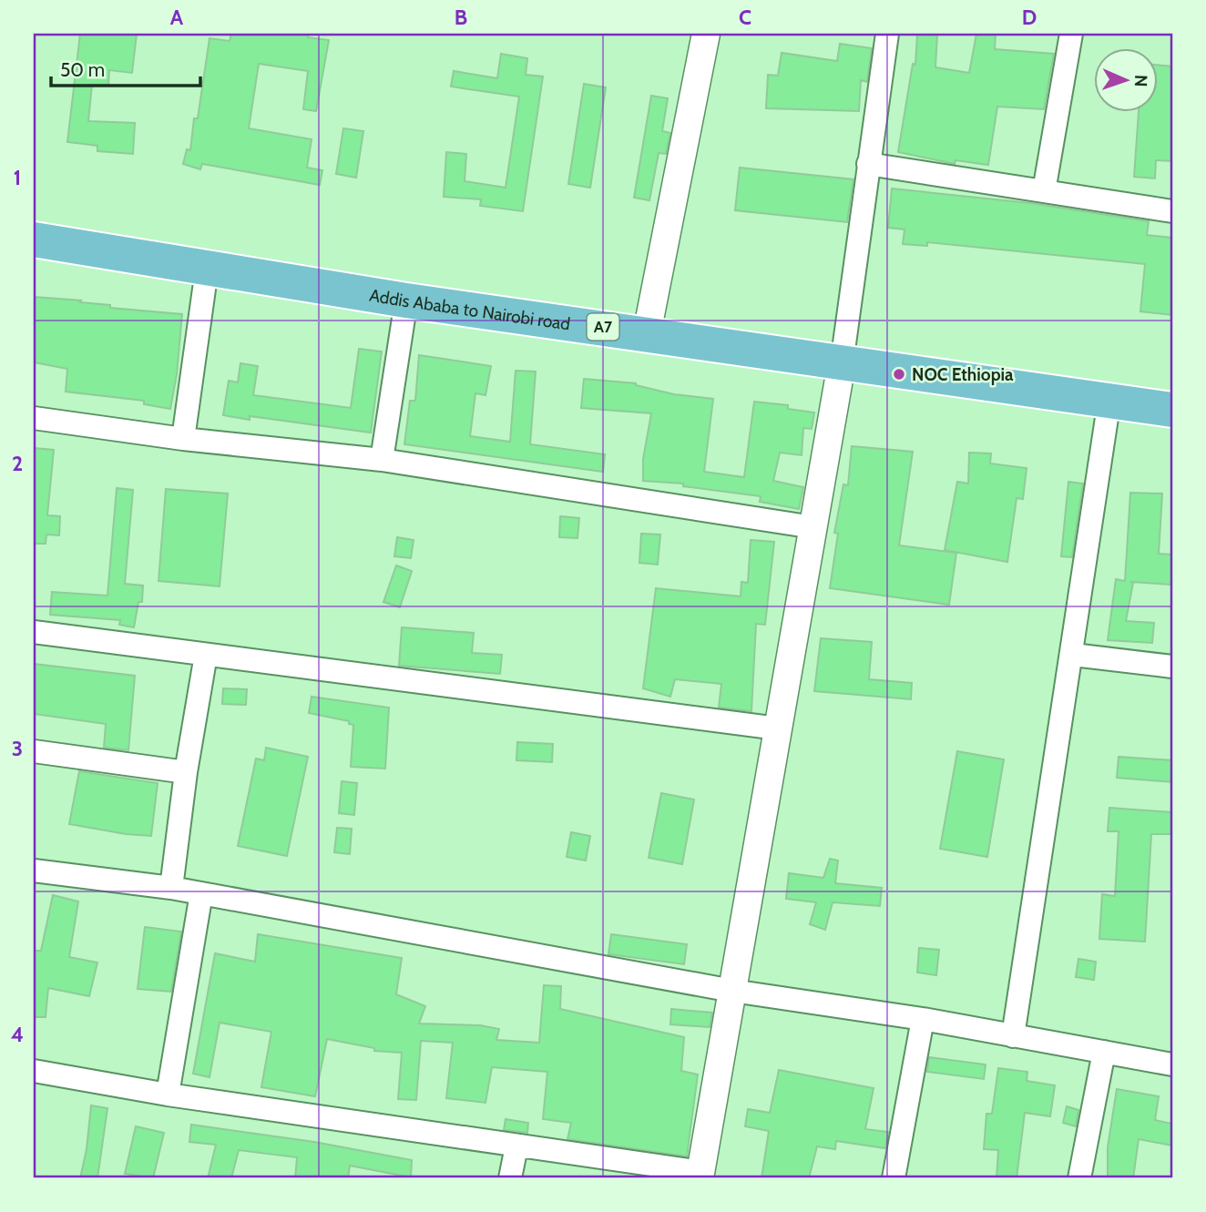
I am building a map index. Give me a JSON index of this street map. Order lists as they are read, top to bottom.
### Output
{
  "streets": {
    "highway": ["Addis Ababa to Nairobi road", "A7"]
  },
  "places": ["NOC Ethiopia"],
  "scale_bar": "50 m",
  "north": "right",
  "grid": {
    "columns": [
      "A",
      "B",
      "C",
      "D"
    ],
    "rows": [
      "1",
      "2",
      "3",
      "4"
    ]
  }
}
